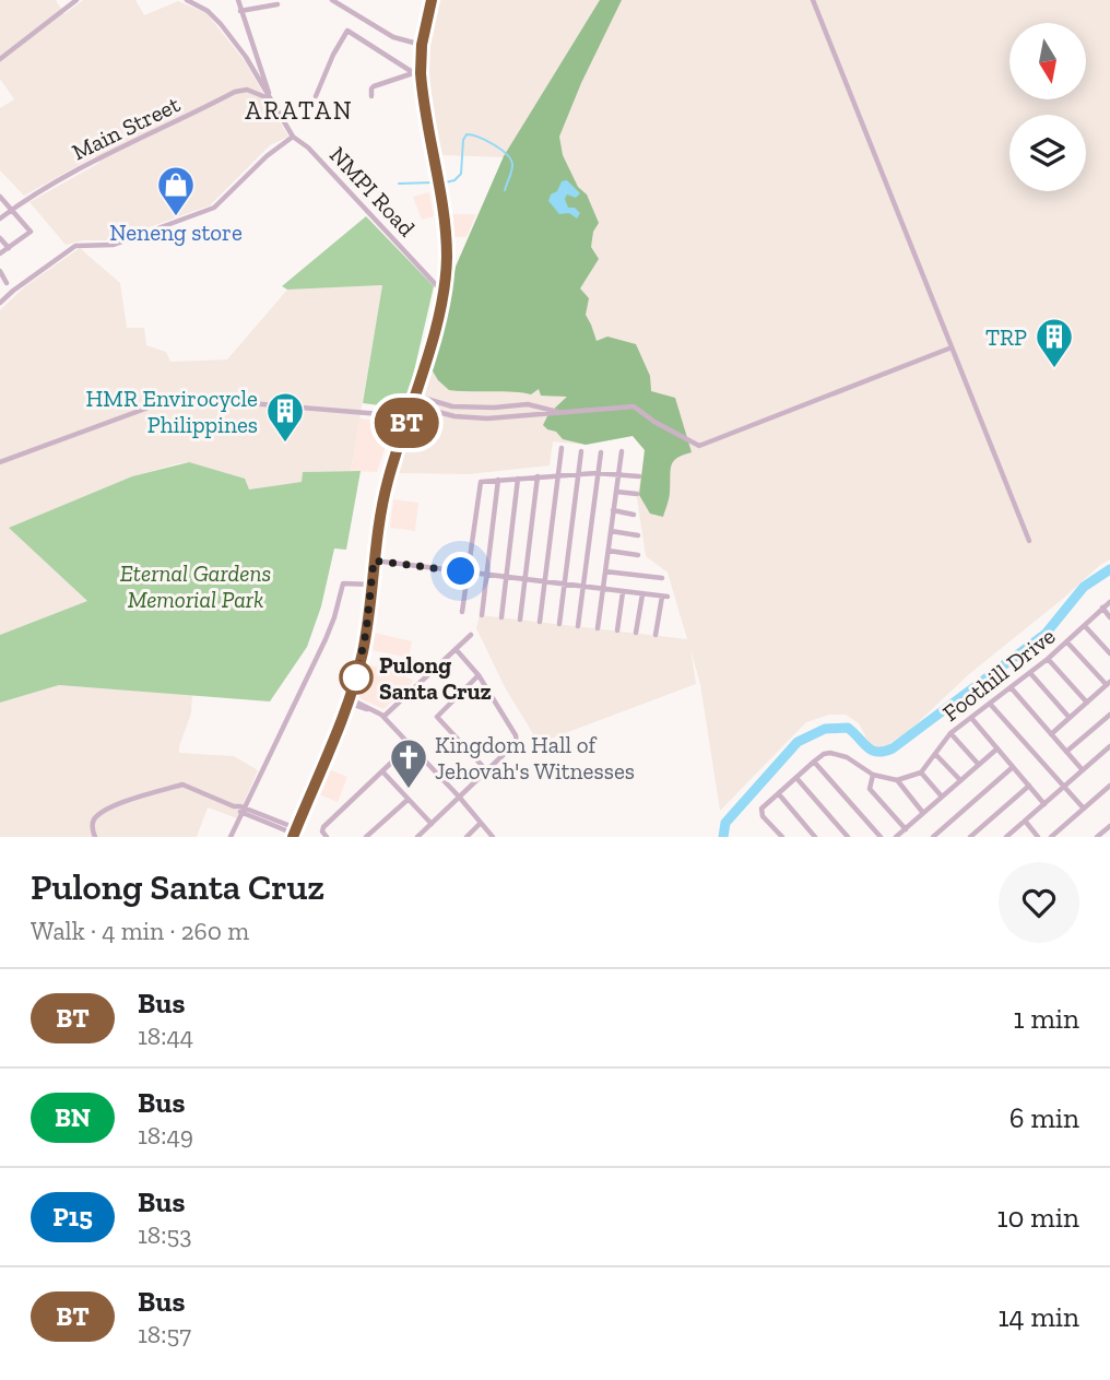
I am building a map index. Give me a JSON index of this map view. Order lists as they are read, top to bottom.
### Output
{
  "streets": {
    "street": ["Main Street", "NMPI Road", "Foothill Drive"]
  },
  "crossings": [
    ["Main Street", "NMPI Road"]
  ],
  "districts": ["ARATAN"],
  "parks": ["Eternal Gardens Memorial Park"],
  "places": {
    "shop": ["Neneng store"],
    "building": ["TRP", "HMR Envirocycle Philippines"],
    "other": ["Pulong Santa Cruz"],
    "church": ["Kingdom Hall of Jehovah's Witnesses"]
  },
  "lines": ["bus line BT"],
  "north": "bottom",
  "page": {
    "on_map": "BT",
    "heading": ["Pulong Santa Cruz", "Walk · 4 min · 260 m"],
    "list": [
      {
        "mark": "BT",
        "name": "Bus",
        "note": "18:44",
        "value": "1 min"
      },
      {
        "mark": "BN",
        "name": "Bus",
        "note": "18:49",
        "value": "6 min"
      },
      {
        "mark": "P15",
        "name": "Bus",
        "note": "18:53",
        "value": "10 min"
      },
      {
        "mark": "BT",
        "name": "Bus",
        "note": "18:57",
        "value": "14 min"
      }
    ]
  }
}
